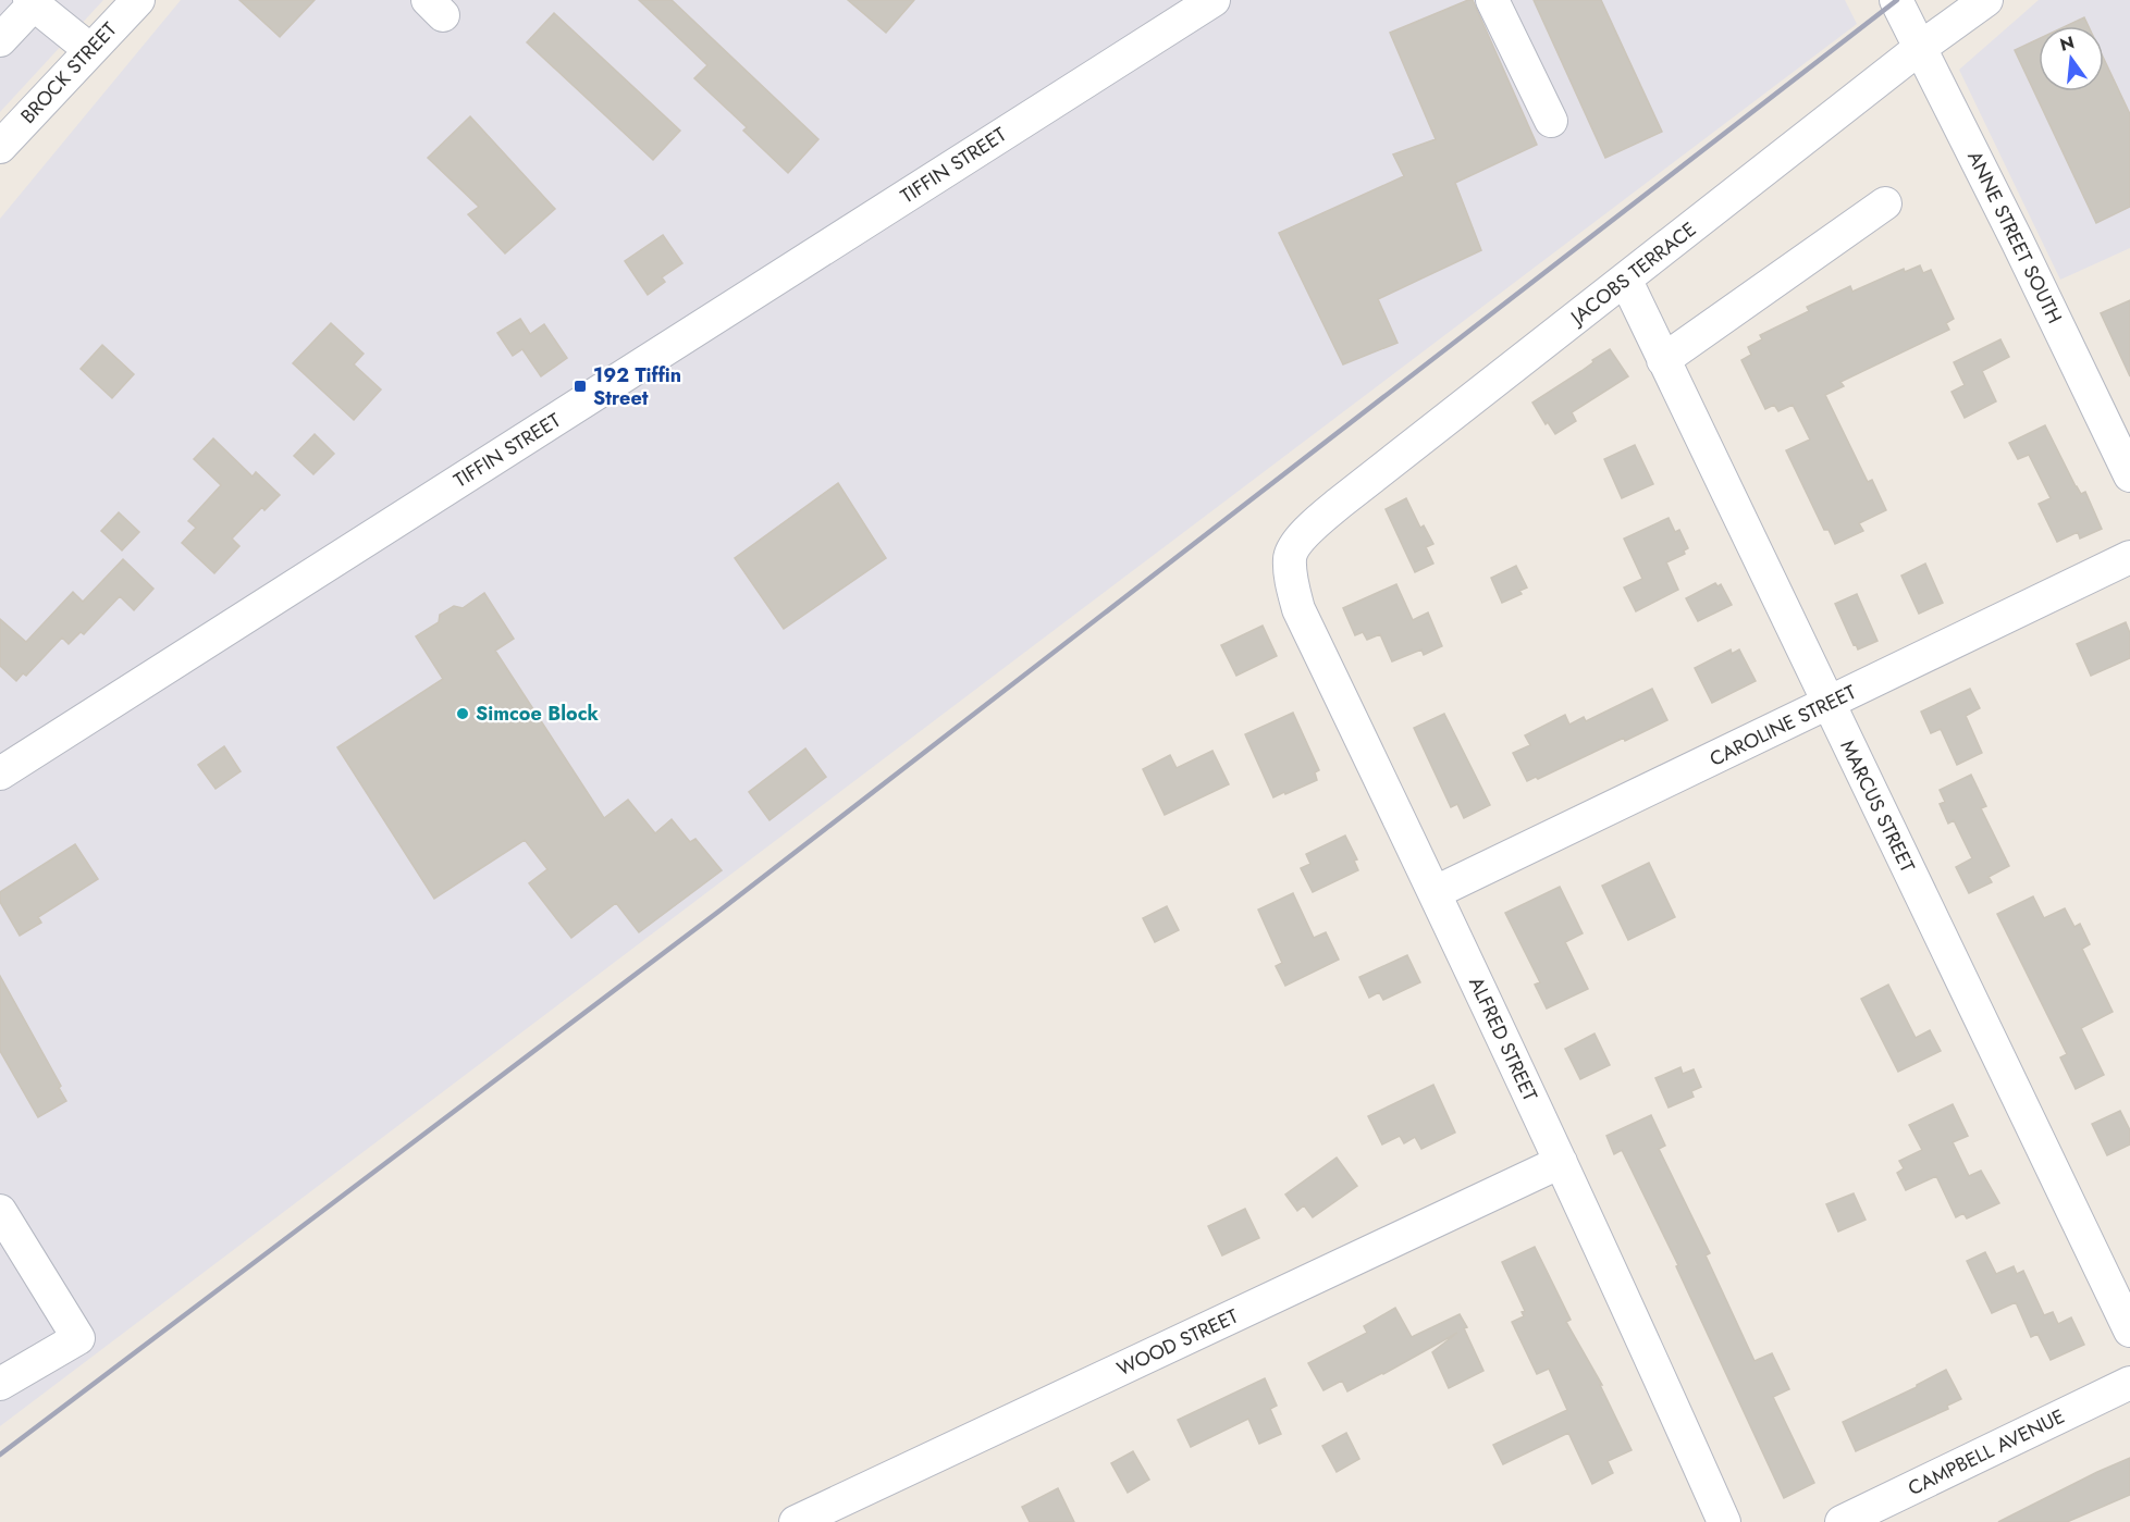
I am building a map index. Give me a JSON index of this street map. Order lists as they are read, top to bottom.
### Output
{
  "streets": {
    "street": [
      "BROCK STREET",
      "TIFFIN STREET",
      "ANNE STREET SOUTH",
      "JACOBS TERRACE",
      "CAROLINE STREET",
      "MARCUS STREET",
      "ALFRED STREET",
      "WOOD STREET",
      "CAMPBELL AVENUE"
    ]
  },
  "crossings": [
    ["ANNE STREET SOUTH", "JACOBS TERRACE"],
    ["JACOBS TERRACE", "MARCUS STREET"],
    ["JACOBS TERRACE", "ALFRED STREET"],
    ["CAROLINE STREET", "MARCUS STREET"],
    ["CAROLINE STREET", "ALFRED STREET"],
    ["ALFRED STREET", "WOOD STREET"]
  ],
  "places": {
    "transit": ["192 Tiffin Street"],
    "other": ["Simcoe Block"]
  },
  "north": "top"
}
